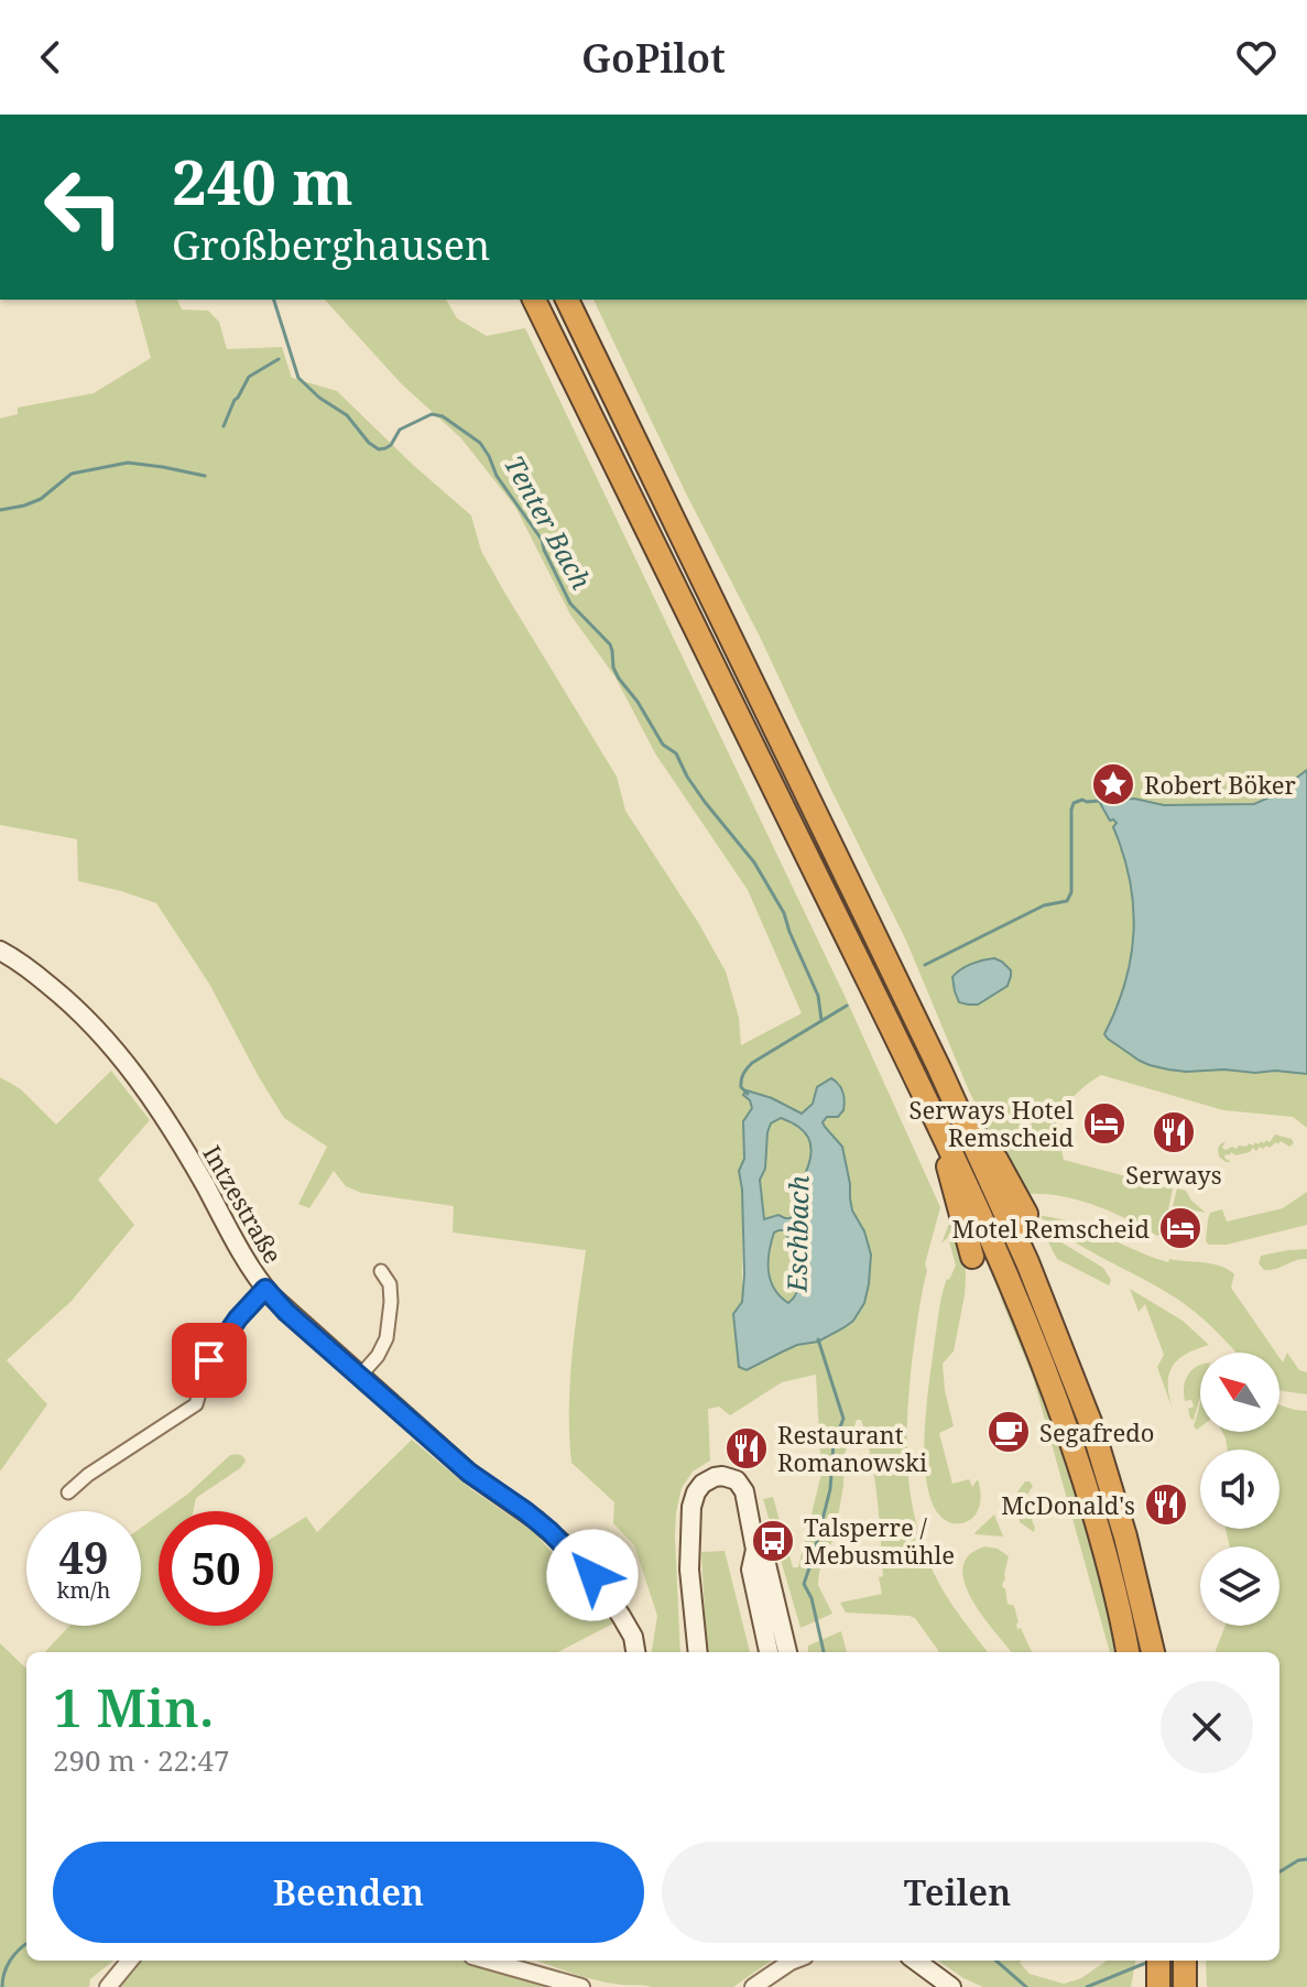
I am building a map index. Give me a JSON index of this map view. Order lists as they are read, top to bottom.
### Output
{
  "streets": {
    "main road": ["Intzestraße"]
  },
  "water": ["Tenter Bach", "Eschbach"],
  "places": {
    "place": ["Robert Böker"],
    "hotel": ["Serways Hotel Remscheid", "Motel Remscheid"],
    "restaurant": ["Serways", "Restaurant Romanowski", "McDonald's"],
    "cafe": ["Segafredo"],
    "bus stop": ["Talsperre / Mebusmühle"]
  },
  "north": "top left",
  "page": {
    "header": "GoPilot",
    "turn": ["240 m", "Großberghausen"],
    "speed": "49 km/h",
    "limit": "50",
    "heading": ["1 Min.", "290 m · 22:47"],
    "buttons": ["Beenden", "Teilen"]
  }
}
